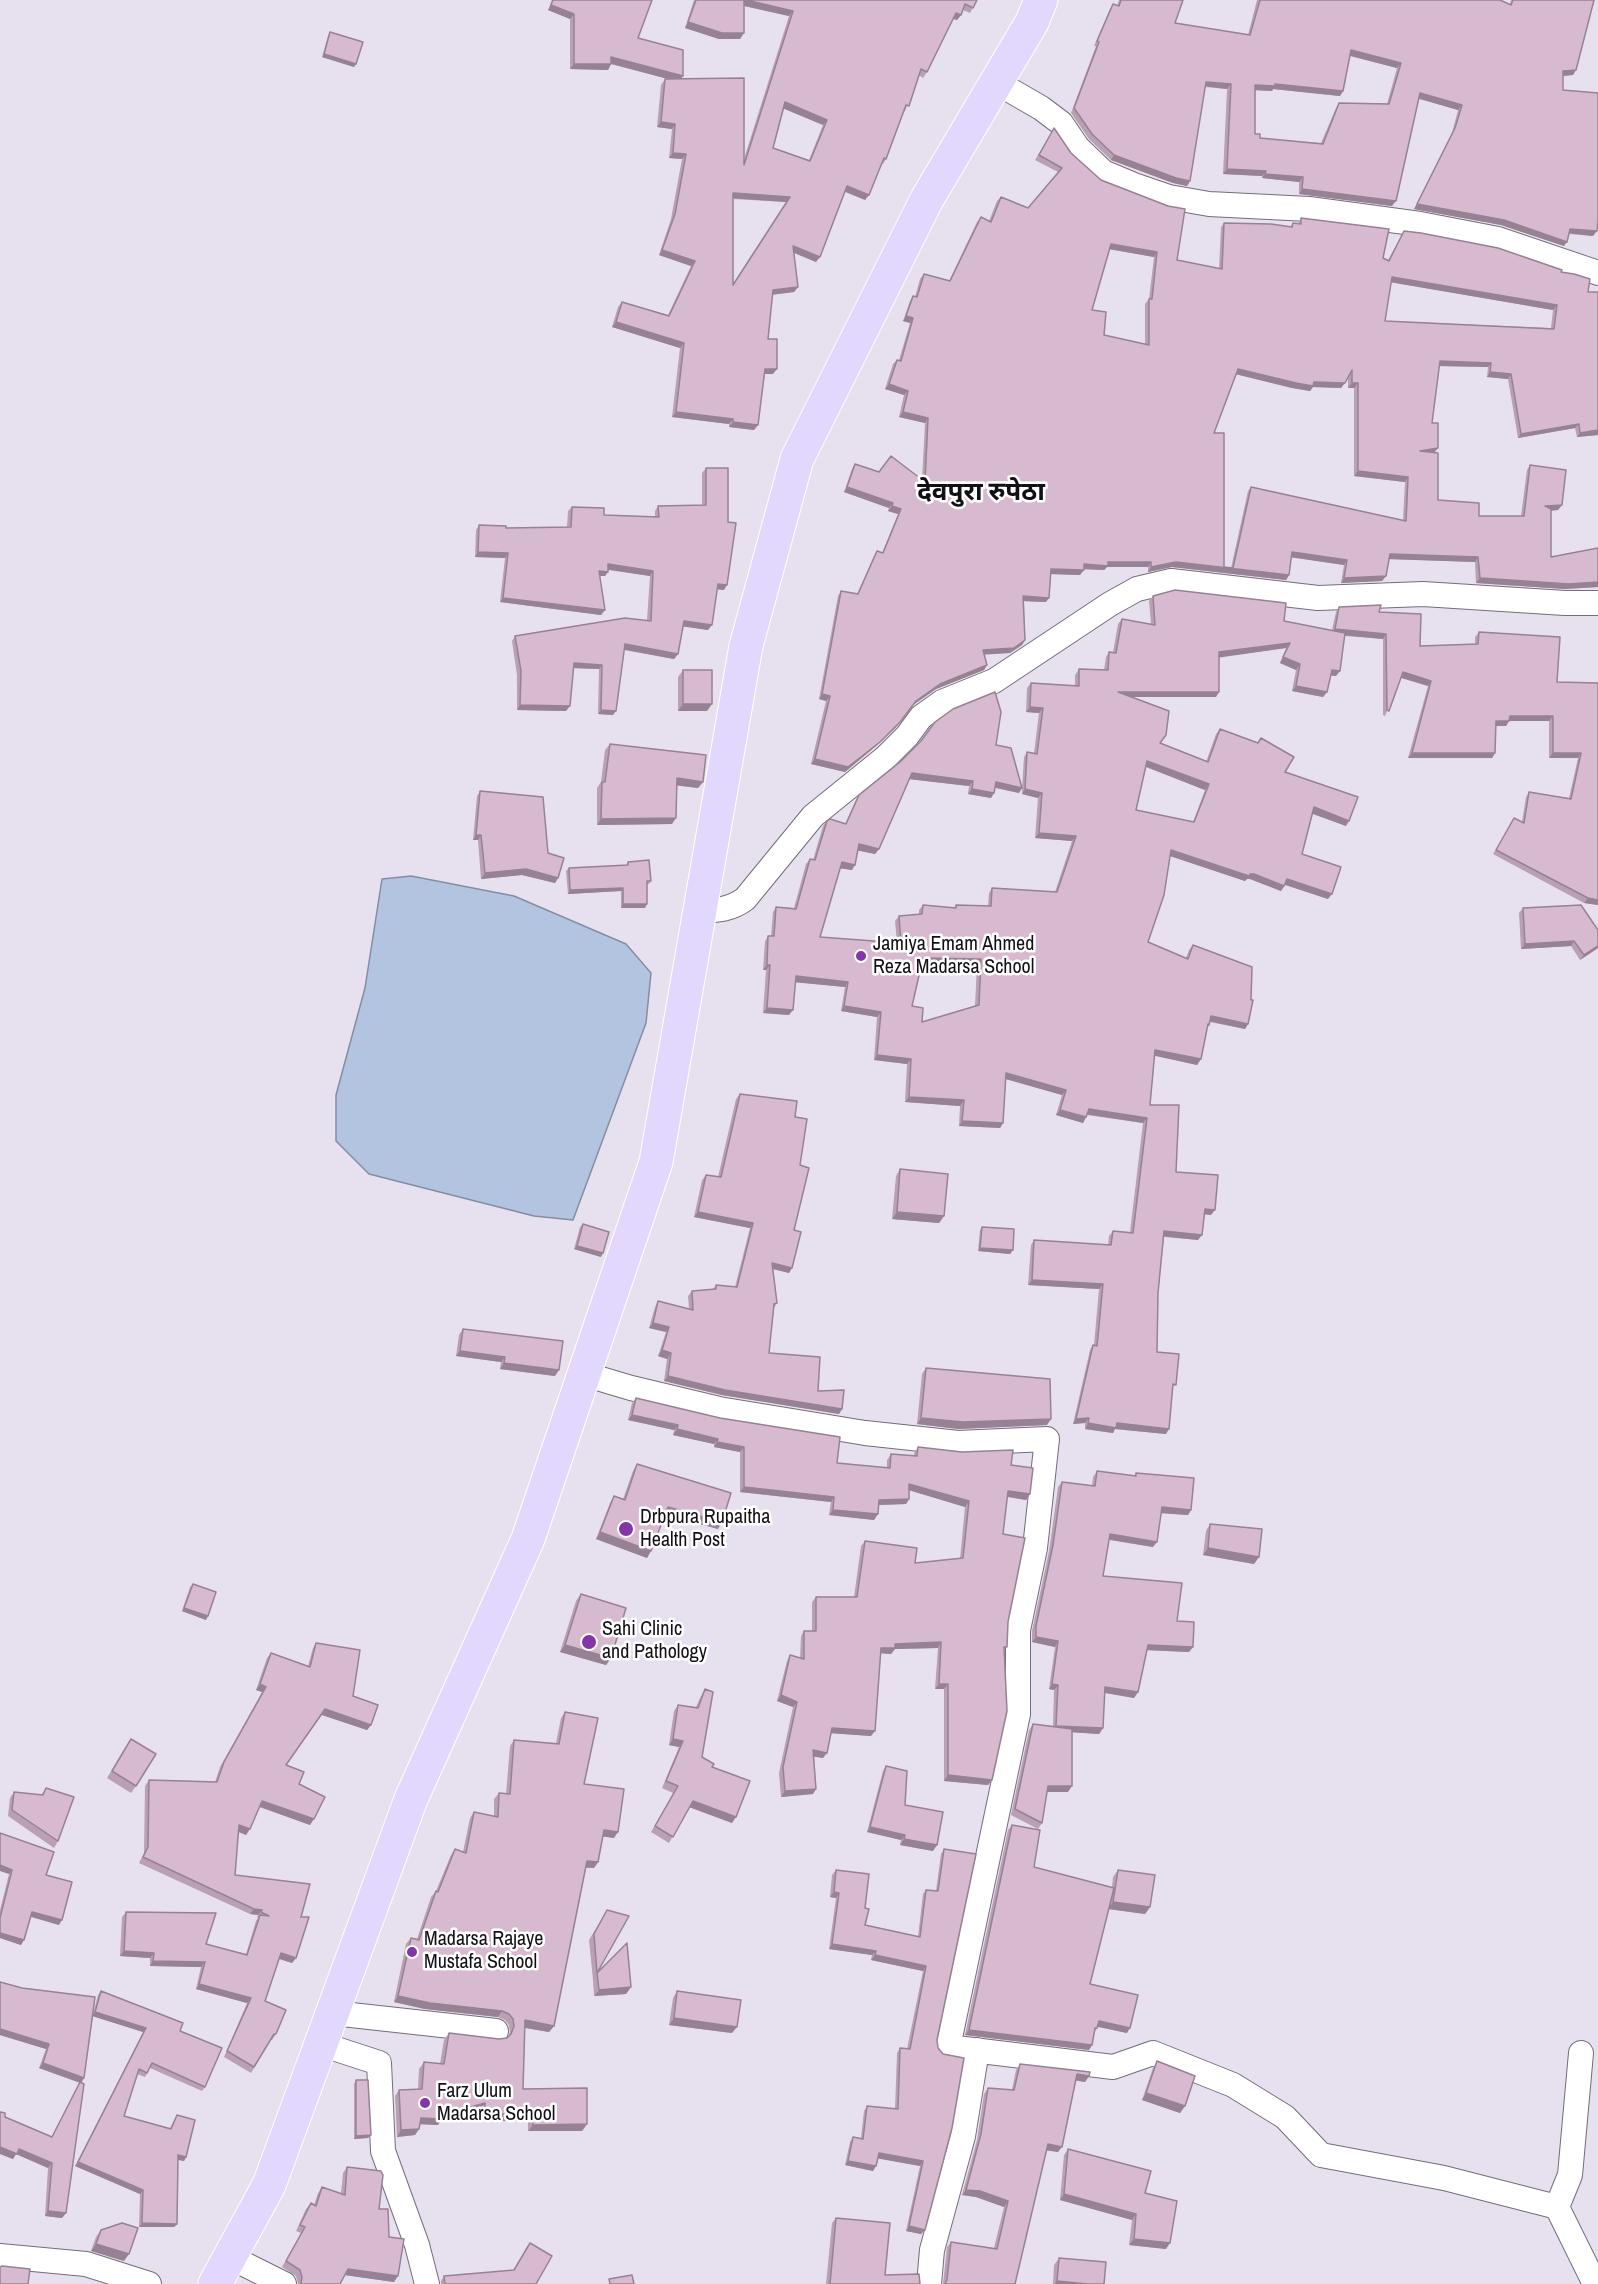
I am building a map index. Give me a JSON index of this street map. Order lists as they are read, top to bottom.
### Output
{
  "districts": ["देवपुरा रुपेठा"],
  "places": [
    "Jamiya Emam Ahmed Reza Madarsa School",
    "Drbpura Rupaitha Health Post",
    "Sahi Clinic and Pathology",
    "Madarsa Rajaye Mustafa School",
    "Farz Ulum Madarsa School"
  ]
}
